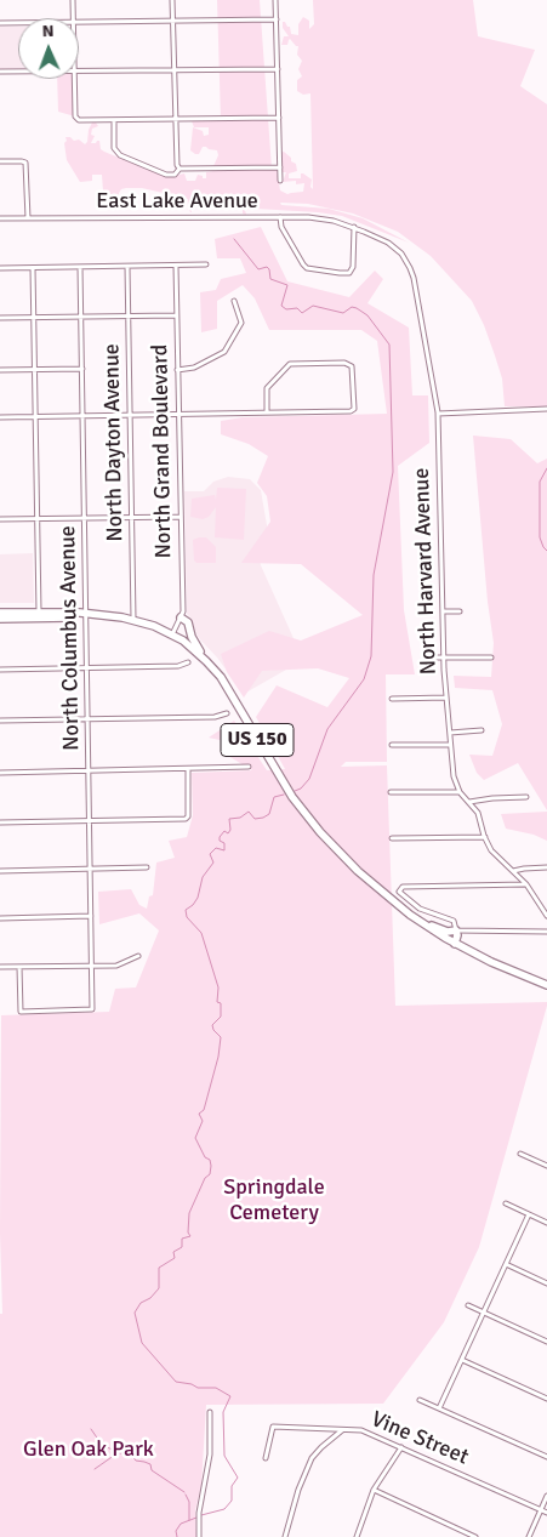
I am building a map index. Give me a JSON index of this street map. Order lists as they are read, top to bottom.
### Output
{
  "streets": {
    "highway": ["US 150"],
    "street": [
      "East Lake Avenue",
      "North Dayton Avenue",
      "North Grand Boulevard",
      "North Harvard Avenue",
      "North Columbus Avenue",
      "Vine Street"
    ]
  },
  "crossings": [
    ["East Lake Avenue", "North Harvard Avenue"],
    ["North Dayton Avenue", "US 150"],
    ["North Grand Boulevard", "US 150"],
    ["North Columbus Avenue", "US 150"]
  ],
  "parks": ["Springdale Cemetery", "Glen Oak Park"],
  "north": "top"
}
